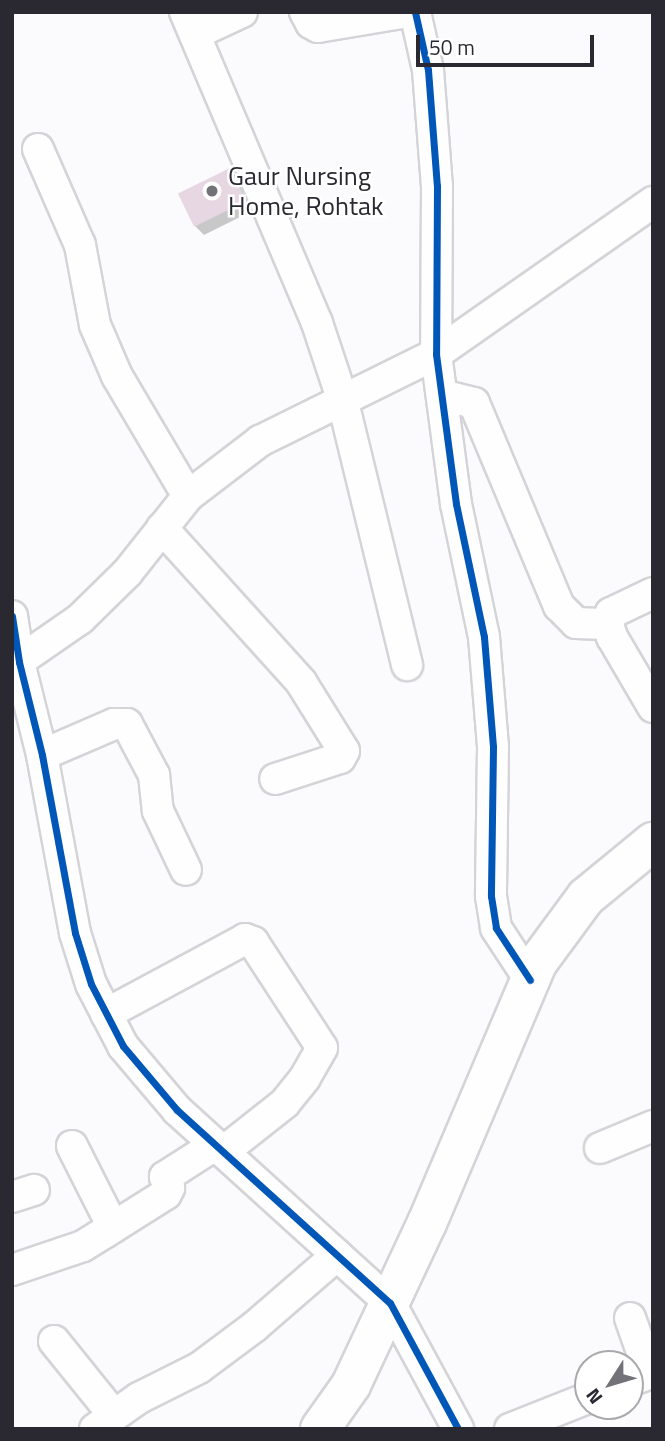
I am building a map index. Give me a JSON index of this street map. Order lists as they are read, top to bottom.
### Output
{
  "places": ["Gaur Nursing Home, Rohtak"],
  "scale_bar": "50 m",
  "north": "bottom left"
}
